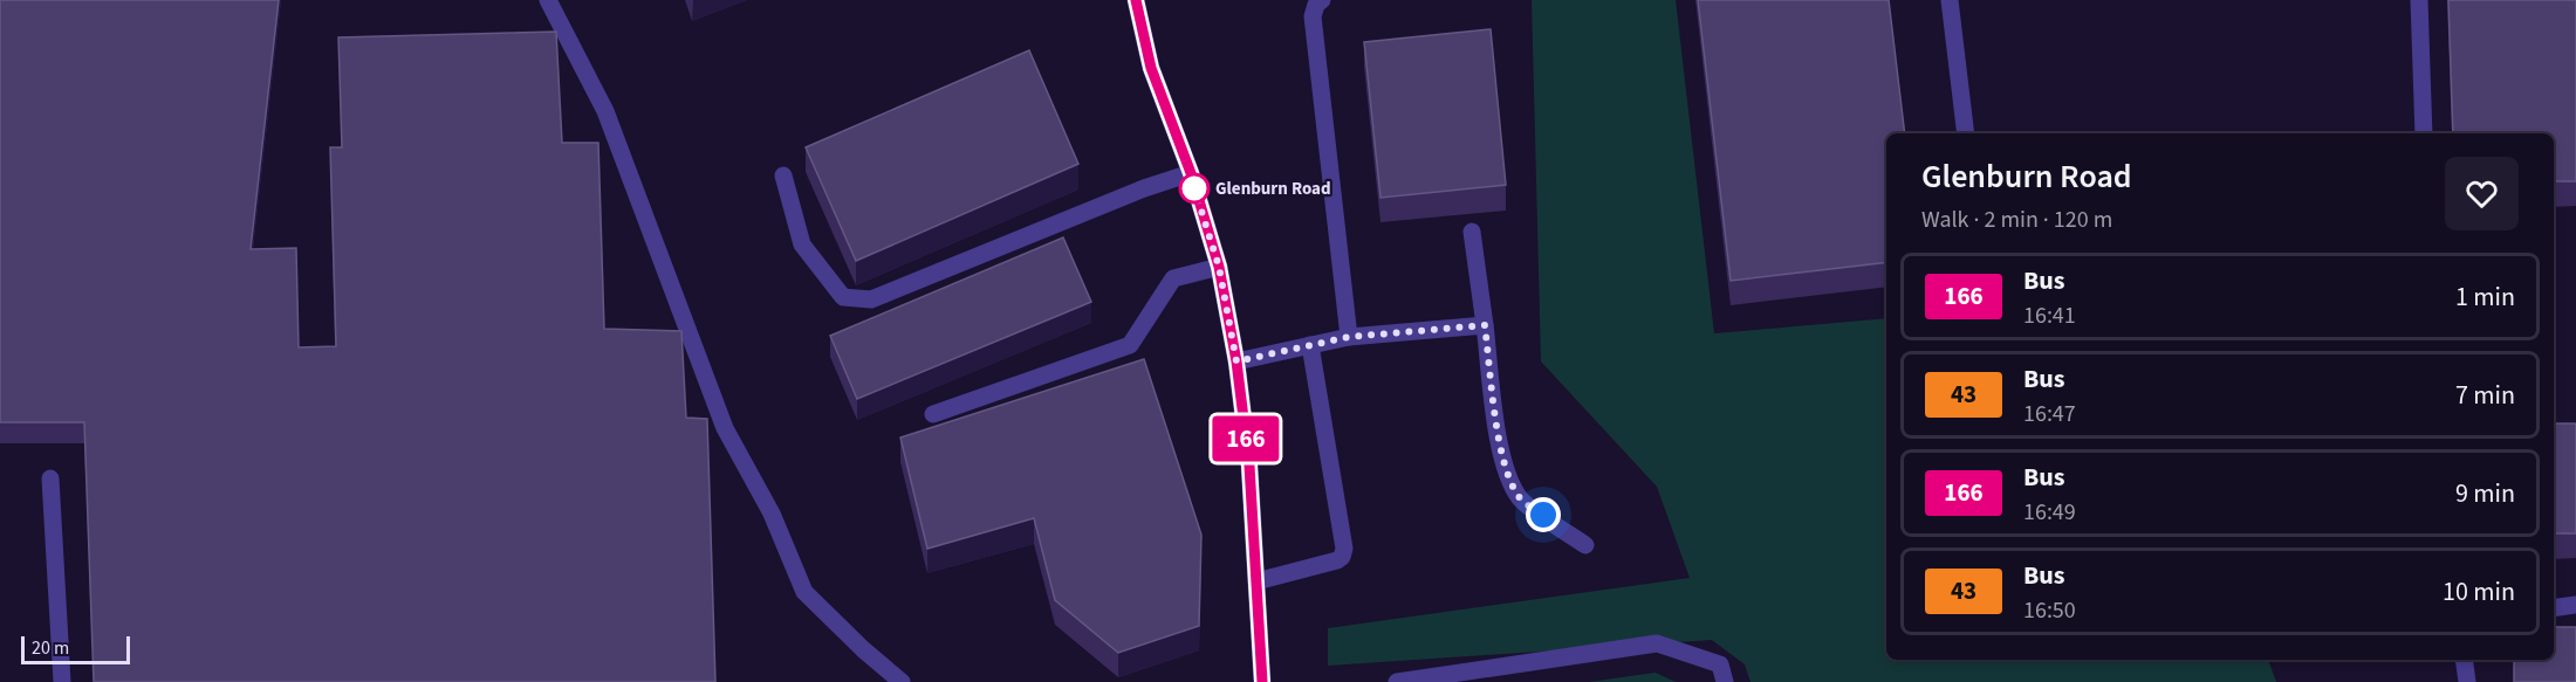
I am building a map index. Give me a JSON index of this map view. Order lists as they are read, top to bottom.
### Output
{
  "places": ["Glenburn Road"],
  "lines": ["bus line 166"],
  "scale_bar": "20 m",
  "page": {
    "on_map": "166",
    "heading": ["Glenburn Road", "Walk · 2 min · 120 m"],
    "list": [
      {
        "mark": "166",
        "name": "Bus",
        "note": "16:41",
        "value": "1 min"
      },
      {
        "mark": "43",
        "name": "Bus",
        "note": "16:47",
        "value": "7 min"
      },
      {
        "mark": "166",
        "name": "Bus",
        "note": "16:49",
        "value": "9 min"
      },
      {
        "mark": "43",
        "name": "Bus",
        "note": "16:50",
        "value": "10 min"
      }
    ],
    "scale": "20 m"
  }
}
